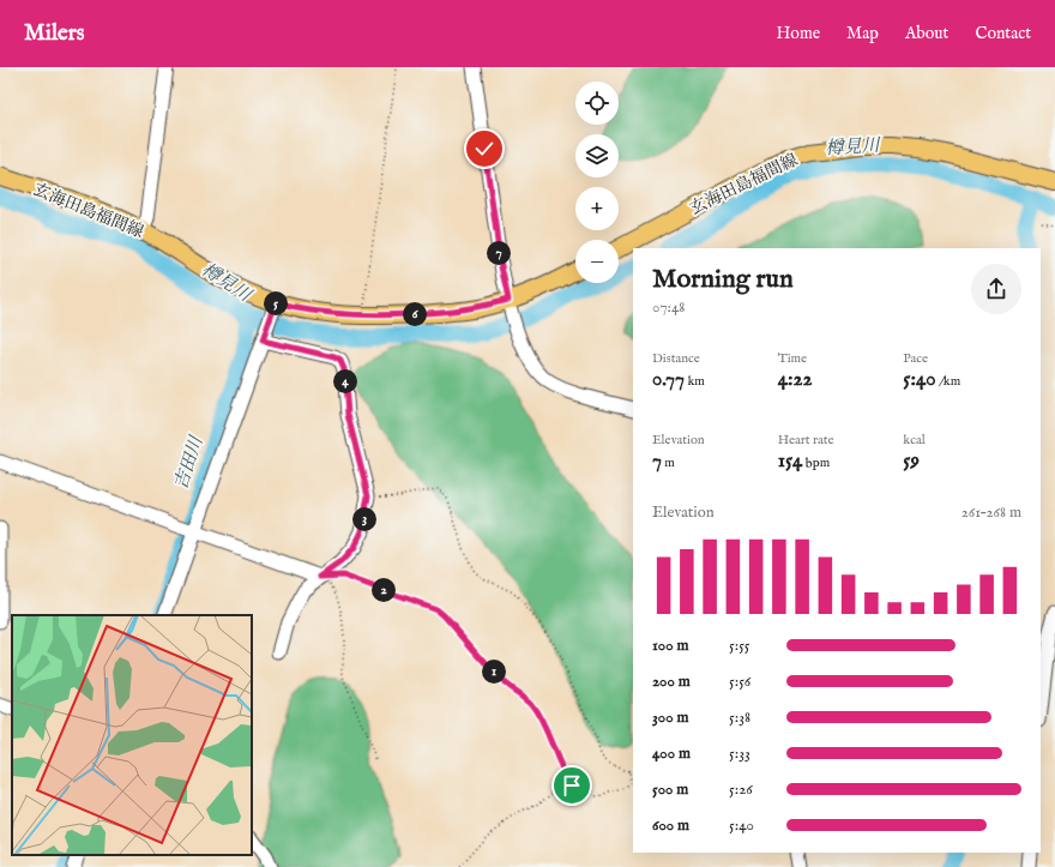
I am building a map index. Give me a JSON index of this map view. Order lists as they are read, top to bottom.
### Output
{
  "streets": {
    "main road": ["玄海田島福間線"]
  },
  "water": ["樽見川", "吉田川"],
  "page": {
    "header": "Milers",
    "nav": [
      "Home",
      "Map",
      "About",
      "Contact"
    ],
    "map_buttons": ["+", "−"],
    "pins": [
      "7",
      "5",
      "6",
      "4",
      "3",
      "2",
      "1"
    ],
    "heading": ["Morning run", "07:48"],
    "stats": [
      ["Distance", "0.77 km"],
      ["Time", "4:22"],
      ["Pace", "5:40 /km"],
      ["Elevation", "7 m"],
      ["Heart rate", "154 bpm"],
      ["kcal", "59"]
    ],
    "chart": ["Elevation", "261–268 m"],
    "list": [
      {
        "name": "100 m",
        "note": "5:55"
      },
      {
        "name": "200 m",
        "note": "5:56"
      },
      {
        "name": "300 m",
        "note": "5:38"
      },
      {
        "name": "400 m",
        "note": "5:33"
      },
      {
        "name": "500 m",
        "note": "5:26"
      },
      {
        "name": "600 m",
        "note": "5:40"
      }
    ]
  }
}
